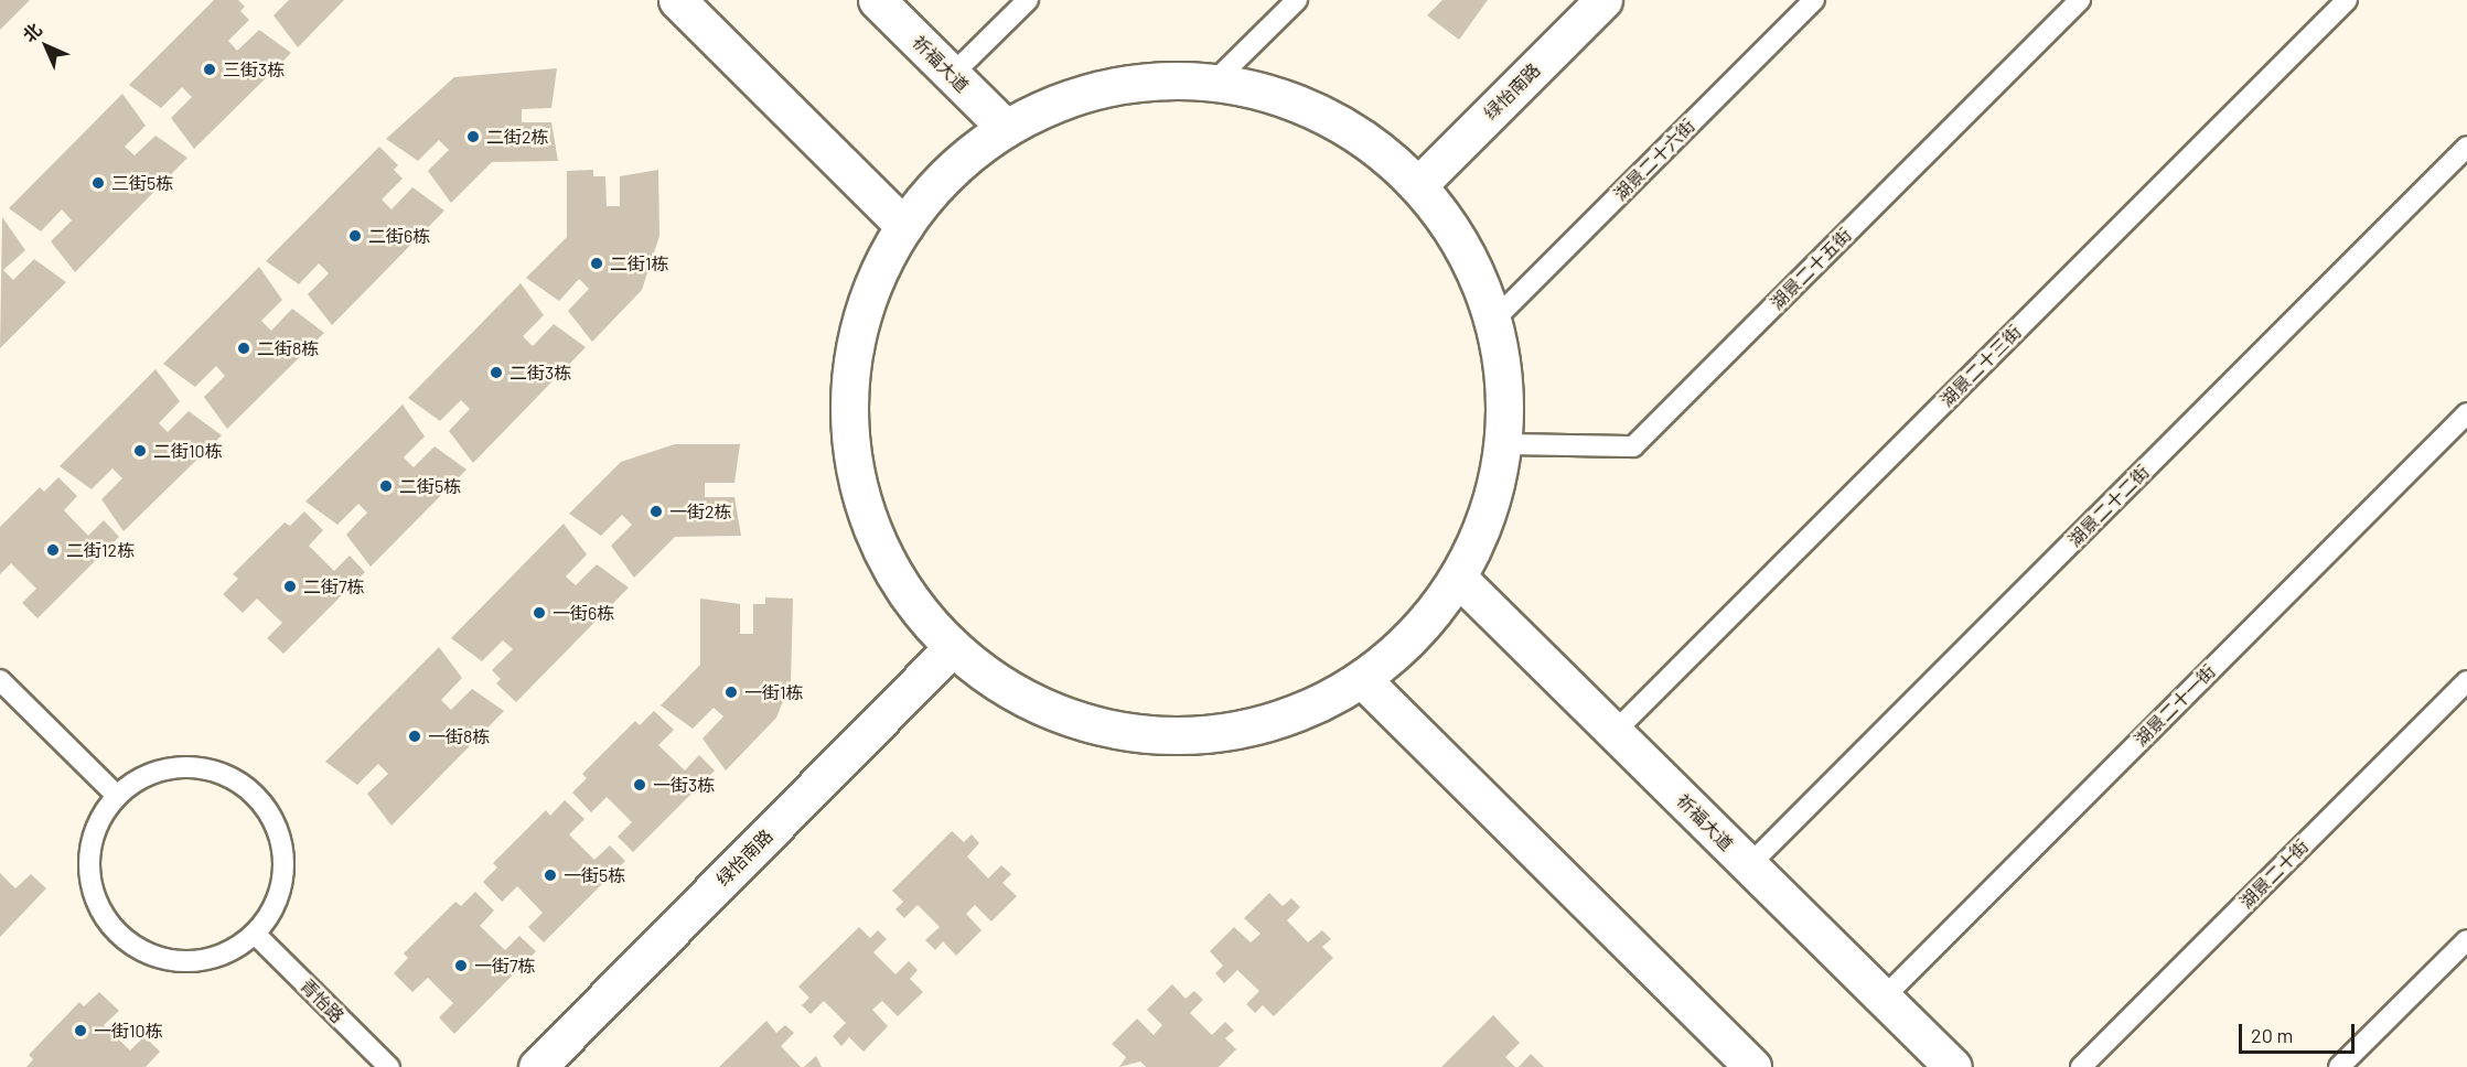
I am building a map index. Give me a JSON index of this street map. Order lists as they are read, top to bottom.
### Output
{
  "streets": {
    "street": ["祈福大道", "绿怡南路"],
    "lane": [
      "湖景二十六街",
      "湖景二十五街",
      "湖景二十三街",
      "湖景二十二街",
      "湖景二十一街",
      "湖景二十街",
      "青怡路"
    ]
  },
  "crossings": [
    ["祈福大道", "湖景二十三街"],
    ["祈福大道", "湖景二十二街"],
    ["祈福大道", "湖景二十一街"]
  ],
  "places": [
    "三街3栋",
    "二街2栋",
    "三街5栋",
    "二街6栋",
    "二街1栋",
    "二街8栋",
    "二街3栋",
    "二街10栋",
    "二街5栋",
    "一街2栋",
    "二街12栋",
    "二街7栋",
    "一街6栋",
    "一街1栋",
    "一街8栋",
    "一街3栋",
    "一街5栋",
    "一街7栋",
    "一街10栋"
  ],
  "scale_bar": "20 m",
  "north": "top left"
}
